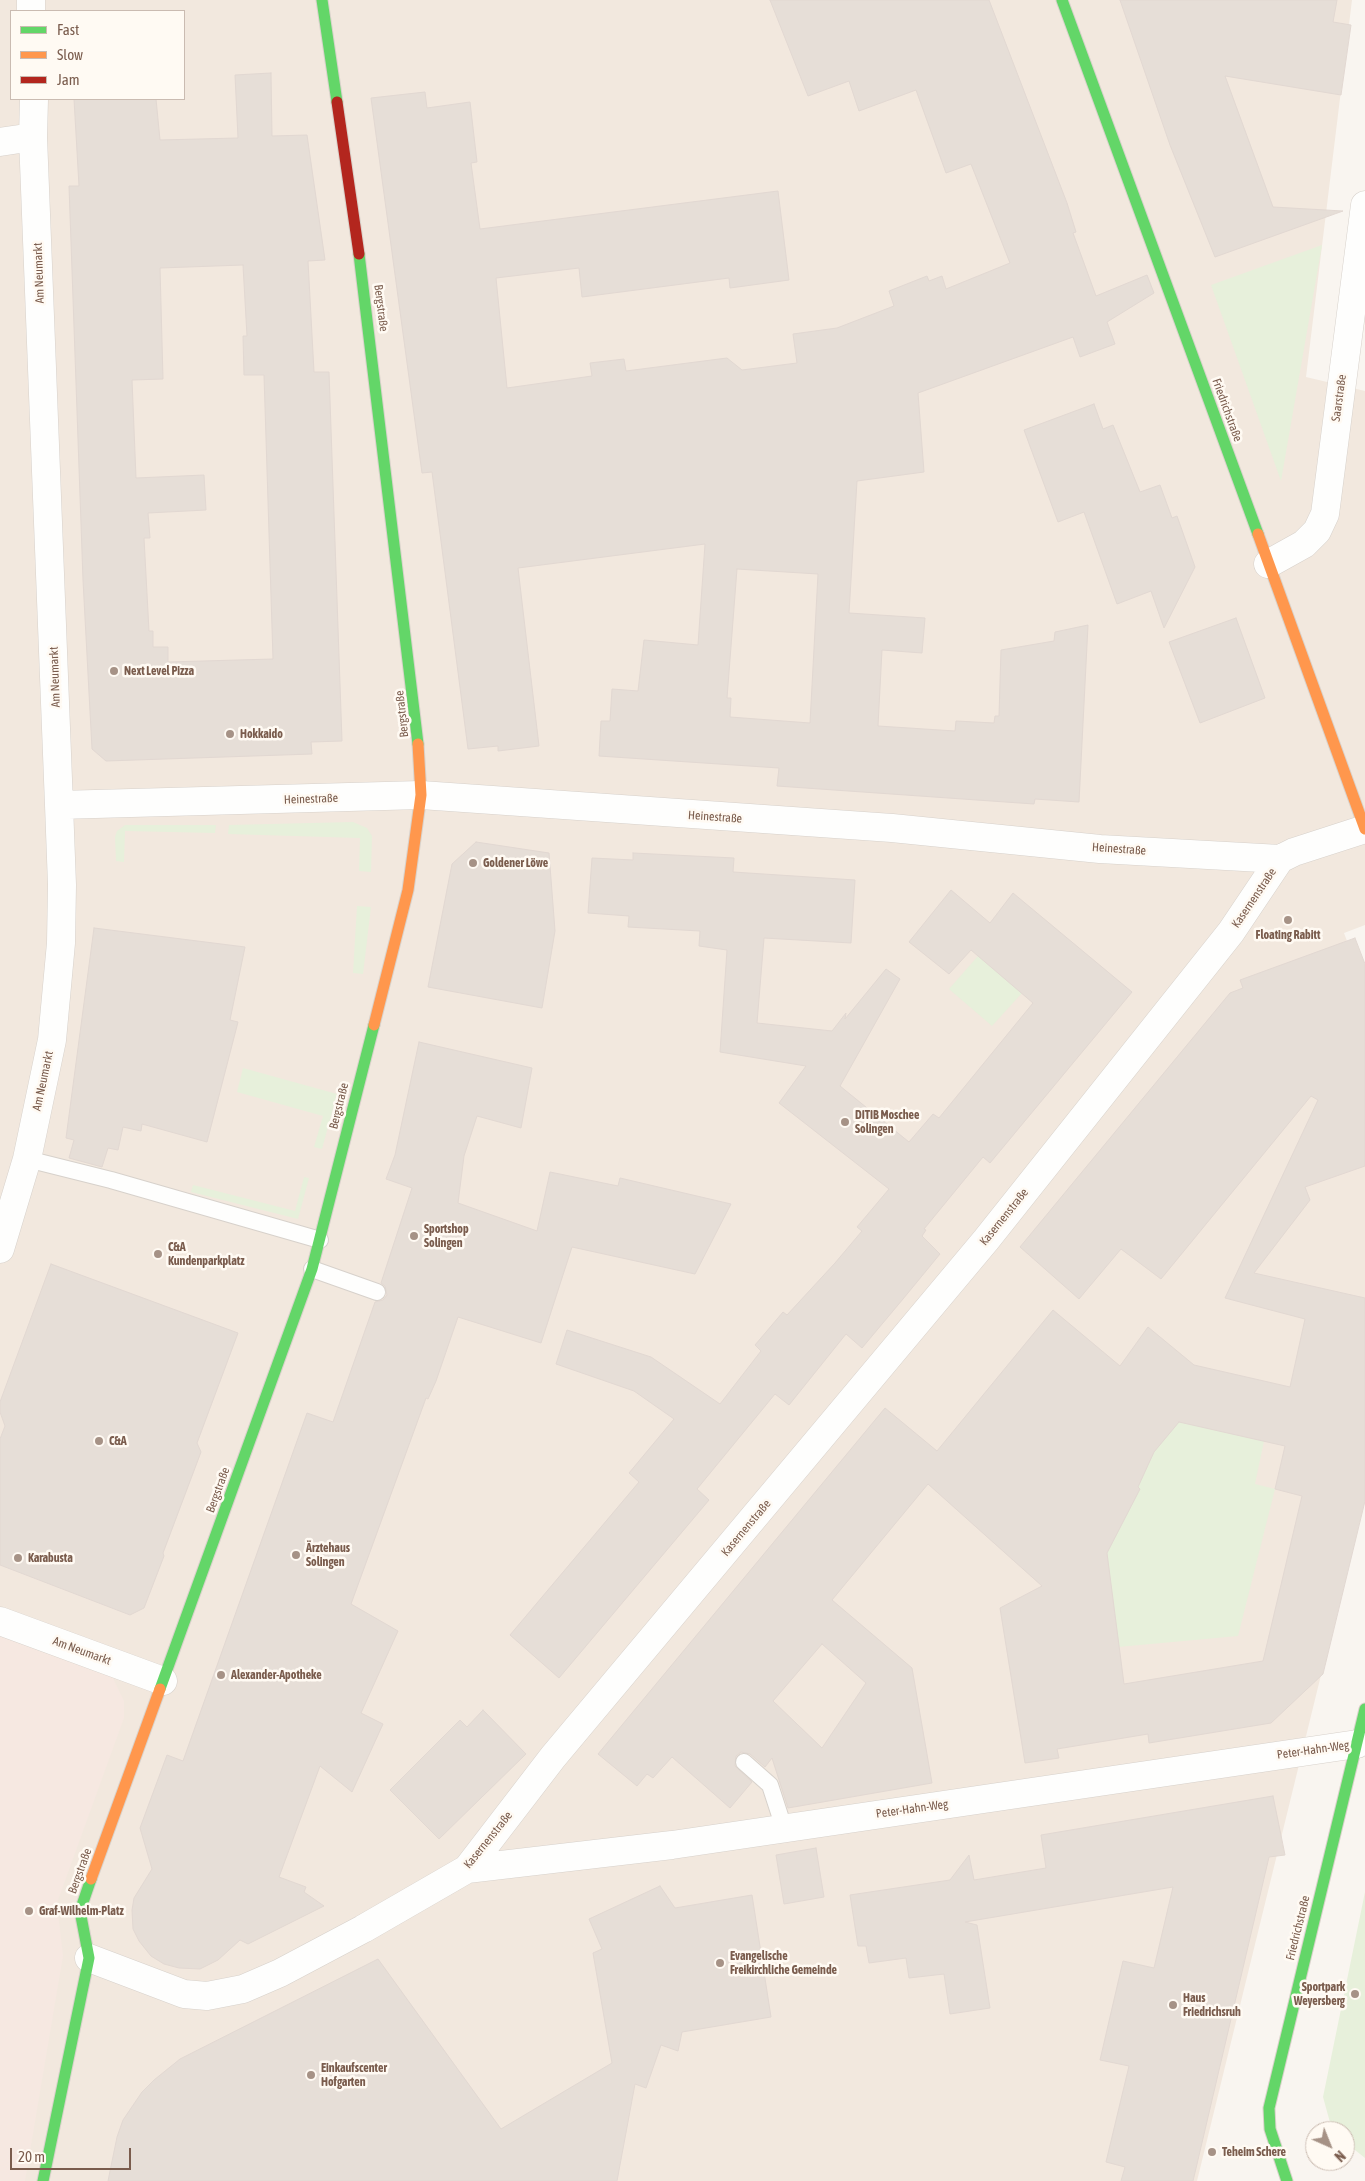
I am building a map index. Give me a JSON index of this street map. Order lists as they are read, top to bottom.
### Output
{
  "streets": {
    "street": [
      "Am Neumarkt",
      "Bergstraße",
      "Saarstraße",
      "Friedrichstraße",
      "Heinestraße",
      "Kasernenstraße",
      "Peter-Hahn-Weg"
    ]
  },
  "crossings": [
    ["Am Neumarkt", "Bergstraße"],
    ["Am Neumarkt", "Heinestraße"],
    ["Bergstraße", "Heinestraße"],
    ["Bergstraße", "Kasernenstraße"],
    ["Saarstraße", "Friedrichstraße"],
    ["Friedrichstraße", "Heinestraße"],
    ["Friedrichstraße", "Peter-Hahn-Weg"],
    ["Heinestraße", "Kasernenstraße"],
    ["Kasernenstraße", "Peter-Hahn-Weg"]
  ],
  "places": [
    "Next Level Pizza",
    "Hokkaido",
    "Goldener Löwe",
    "Floating Rabitt",
    "DITIB Moschee Solingen",
    "Sportshop Solingen",
    "C&A Kundenparkplatz",
    "C&A",
    "Ärztehaus Solingen",
    "Karabusta",
    "Alexander-Apotheke",
    "Graf-Wilhelm-Platz",
    "Evangelische Freikirchliche Gemeinde",
    "Sportpark Weyersberg",
    "Haus Friedrichsruh",
    "Einkaufscenter Hofgarten",
    "Teheim Schere"
  ],
  "legend": ["Fast", "Slow", "Jam"],
  "scale_bar": "20 m",
  "north": "bottom right"
}
